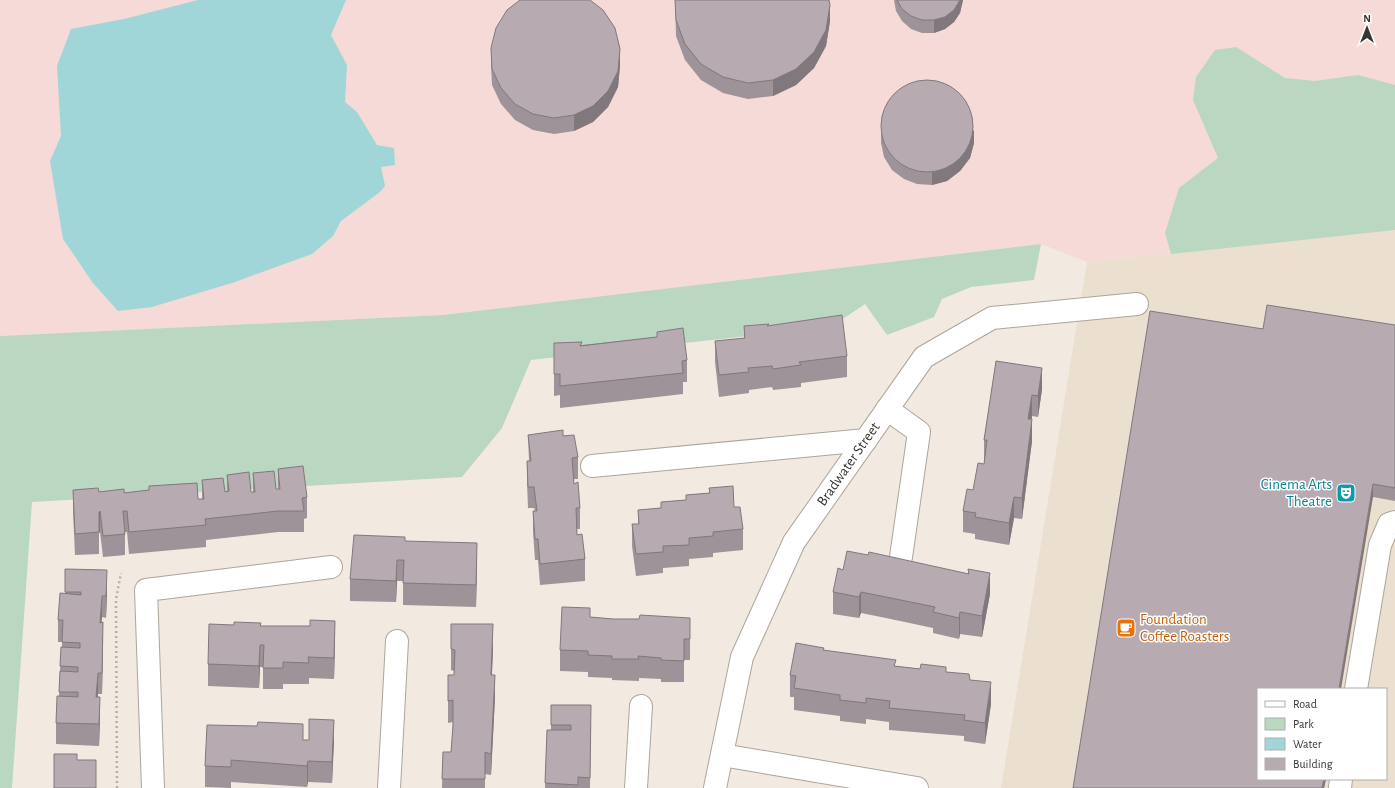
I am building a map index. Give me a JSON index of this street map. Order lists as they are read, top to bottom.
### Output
{
  "streets": {
    "street": ["Bradwater Street"]
  },
  "places": {
    "theatre": ["Cinema Arts Theatre"],
    "cafe": ["Foundation Coffee Roasters"]
  },
  "legend": [
    "Road",
    "Park",
    "Water",
    "Building"
  ],
  "north": "top"
}
